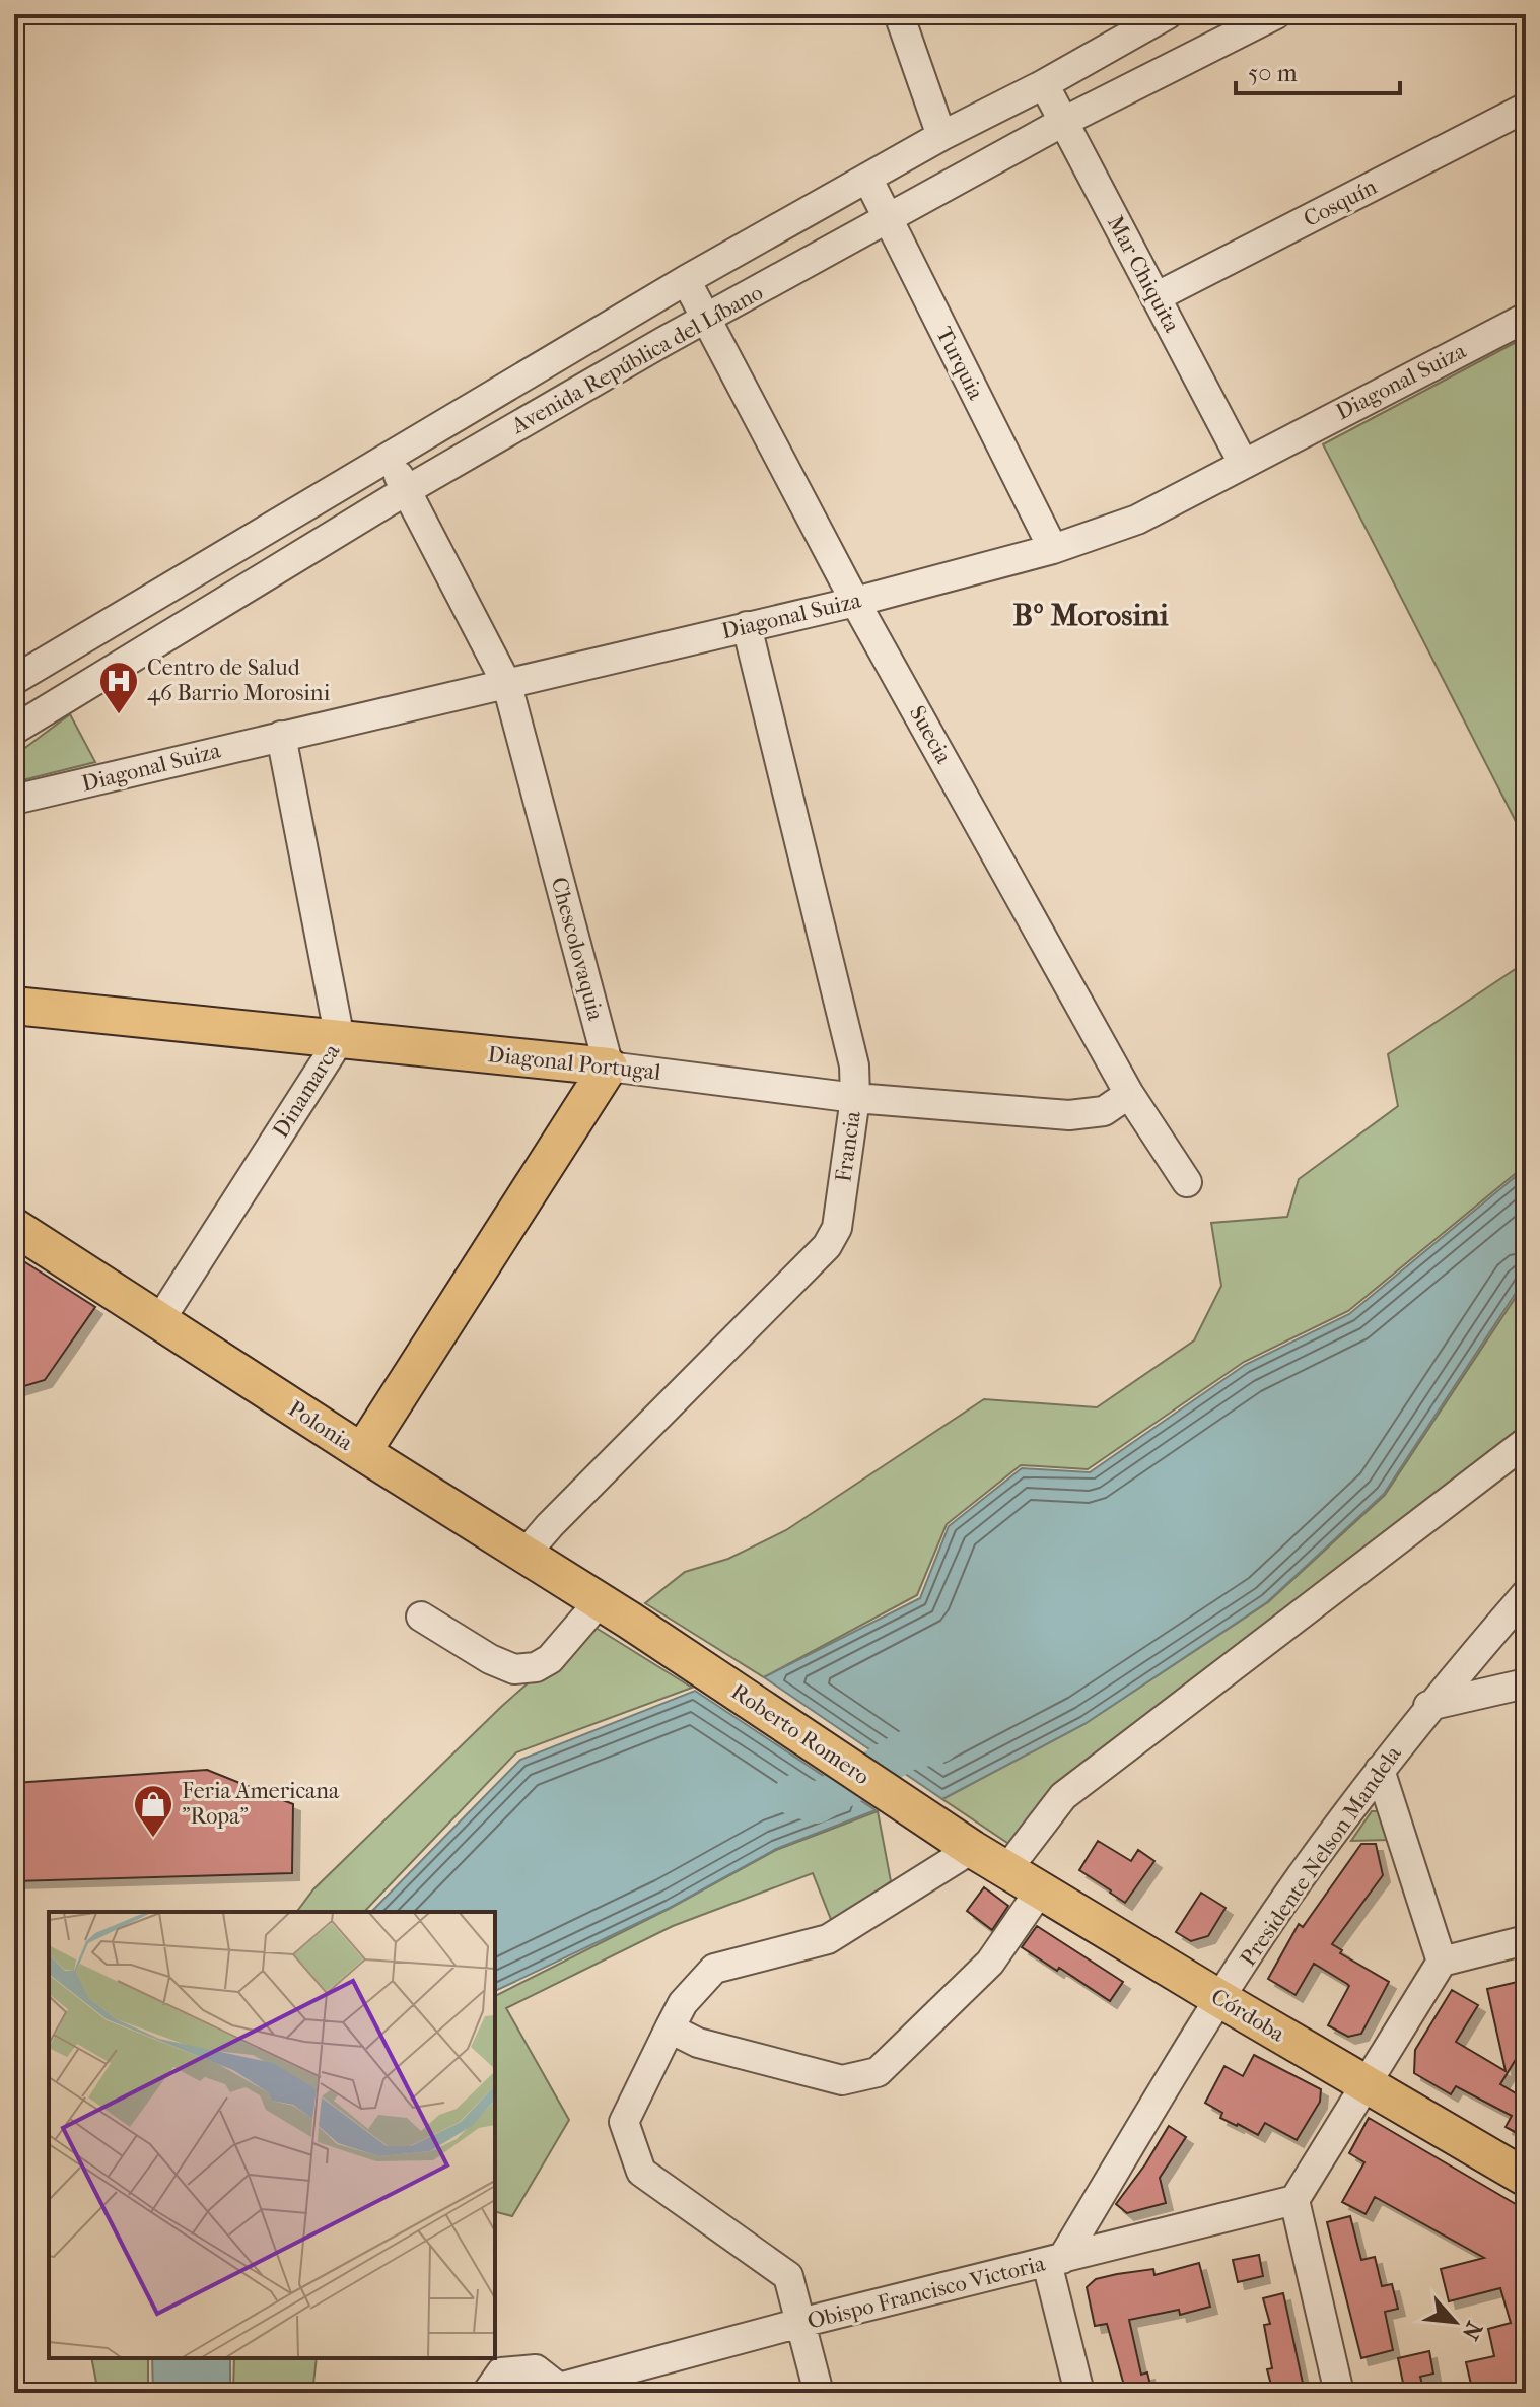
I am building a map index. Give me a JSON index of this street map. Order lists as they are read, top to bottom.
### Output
{
  "streets": {
    "main road": [
      "Diagonal Portugal",
      "Polonia",
      "Roberto Romero",
      "Córdoba"
    ],
    "street": [
      "Cosquín",
      "Mar Chiquita",
      "Avenida República del Líbano",
      "Turquia",
      "Diagonal Suiza",
      "Suecia",
      "Chescolovaquia",
      "Dinamarca",
      "Francia",
      "Presidente Nelson Mandela",
      "Obispo Francisco Victoria"
    ]
  },
  "crossings": [
    ["Cosquín", "Mar Chiquita"],
    ["Mar Chiquita", "Avenida República del Líbano"],
    ["Mar Chiquita", "Diagonal Suiza"],
    ["Avenida República del Líbano", "Turquia"],
    ["Avenida República del Líbano", "Suecia"],
    ["Avenida República del Líbano", "Chescolovaquia"],
    ["Turquia", "Diagonal Suiza"],
    ["Diagonal Suiza", "Suecia"],
    ["Diagonal Suiza", "Chescolovaquia"],
    ["Diagonal Suiza", "Dinamarca"],
    ["Diagonal Suiza", "Francia"],
    ["Suecia", "Diagonal Portugal"],
    ["Chescolovaquia", "Diagonal Portugal"],
    ["Diagonal Portugal", "Dinamarca"],
    ["Diagonal Portugal", "Francia"],
    ["Dinamarca", "Polonia"],
    ["Francia", "Polonia"],
    ["Polonia", "Roberto Romero"],
    ["Roberto Romero", "Córdoba"],
    ["Presidente Nelson Mandela", "Córdoba"],
    ["Presidente Nelson Mandela", "Obispo Francisco Victoria"]
  ],
  "districts": ["Bº Morosini"],
  "places": {
    "hospital": ["Centro de Salud 46 Barrio Morosini"],
    "shop": ["Feria Americana \"Ropa\""]
  },
  "scale_bar": "50 m",
  "north": "bottom right"
}
